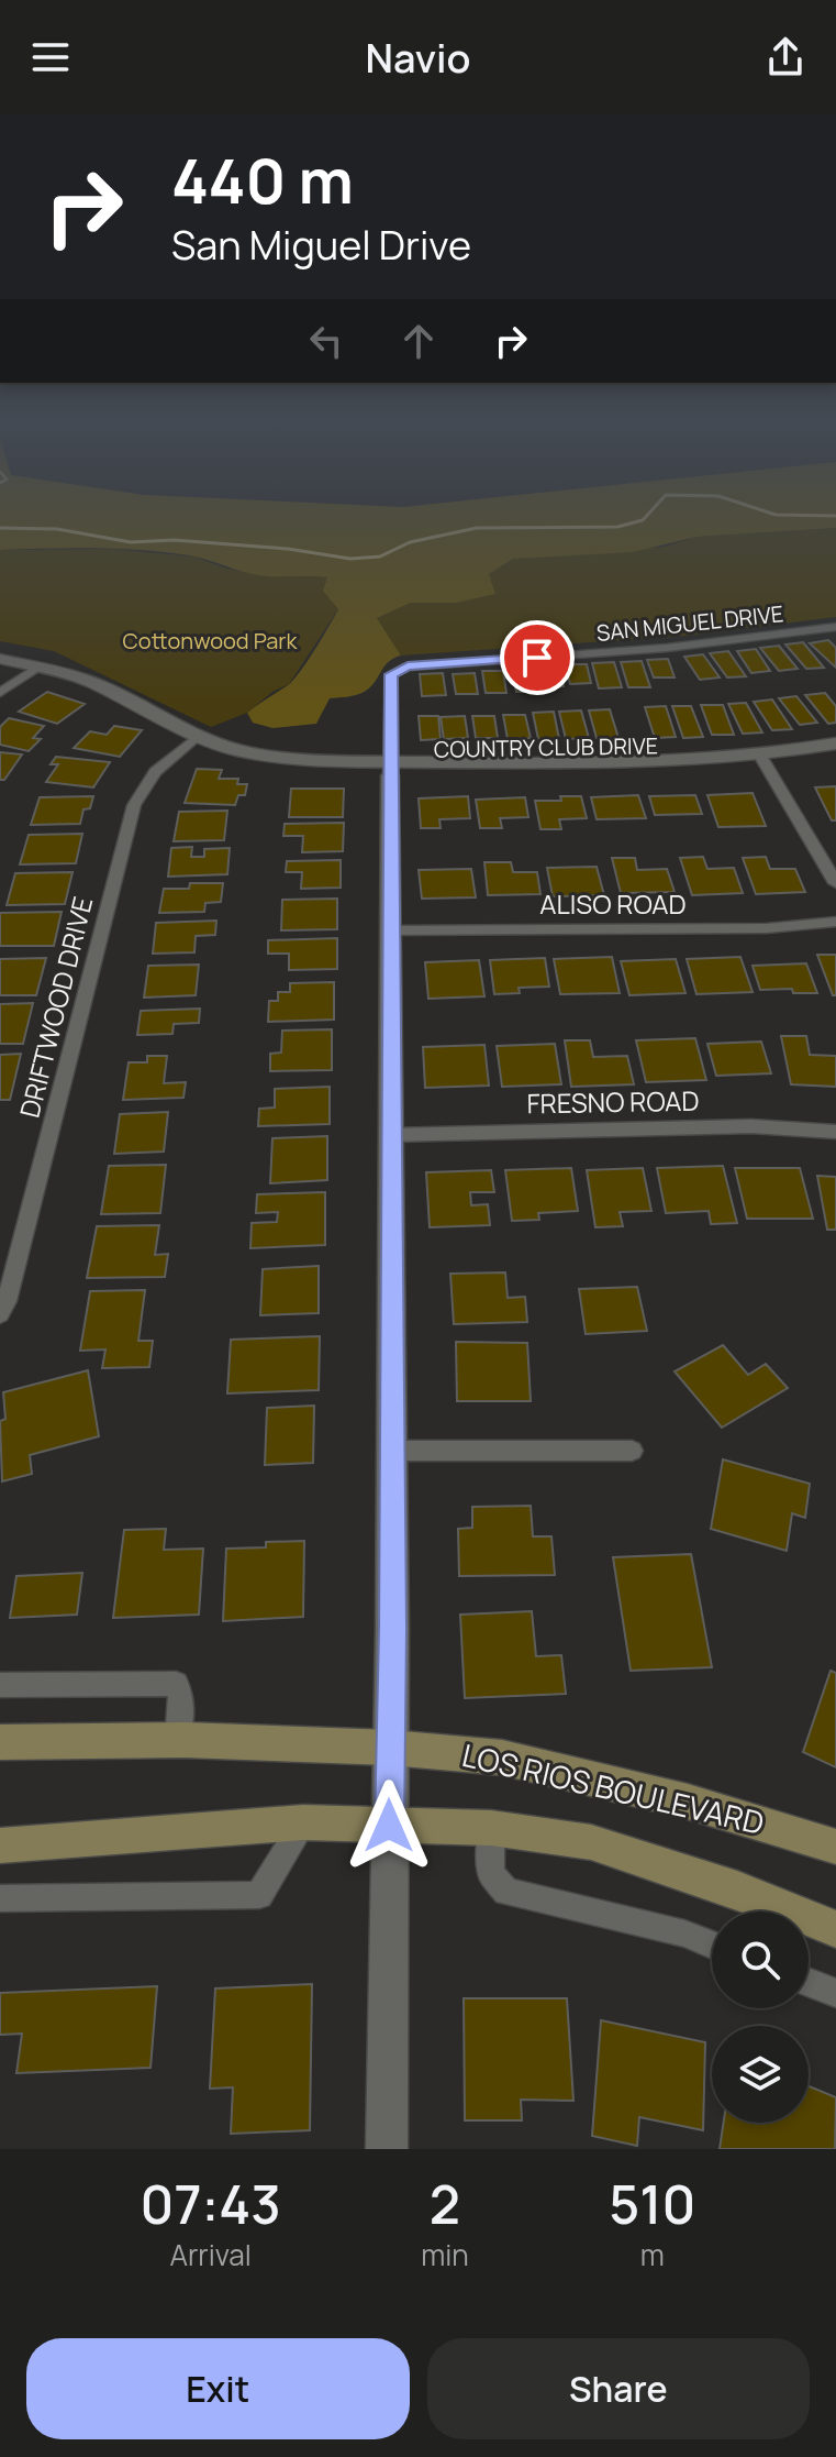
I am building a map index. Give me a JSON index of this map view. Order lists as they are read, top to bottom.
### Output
{
  "streets": {
    "main road": ["LOS RIOS BOULEVARD"],
    "street": [
      "SAN MIGUEL DRIVE",
      "COUNTRY CLUB DRIVE",
      "ALISO ROAD",
      "DRIFTWOOD DRIVE",
      "FRESNO ROAD"
    ]
  },
  "crossings": [
    ["SAN MIGUEL DRIVE", "COUNTRY CLUB DRIVE"],
    ["COUNTRY CLUB DRIVE", "DRIFTWOOD DRIVE"]
  ],
  "parks": ["Cottonwood Park"],
  "page": {
    "header": "Navio",
    "turn": ["440 m", "San Miguel Drive"],
    "eta": [
      "07:43",
      "Arrival",
      "2",
      "min",
      "510",
      "m"
    ],
    "buttons": ["Exit", "Share"]
  }
}
